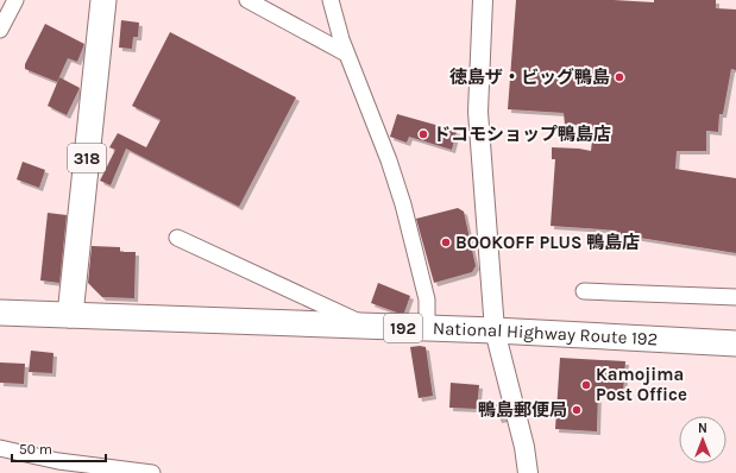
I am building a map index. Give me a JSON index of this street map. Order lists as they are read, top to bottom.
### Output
{
  "streets": {
    "highway": ["318", "192", "National Highway Route 192"]
  },
  "crossings": [
    ["318", "192"],
    ["318", "National Highway Route 192"],
    ["192", "National Highway Route 192"]
  ],
  "places": [
    "徳島ザ・ビッグ鴨島",
    "ドコモショップ鴨島店",
    "BOOKOFF PLUS 鴨島店",
    "Kamojima Post Office",
    "鴨島郵便局"
  ],
  "scale_bar": "50 m",
  "north": "top"
}
